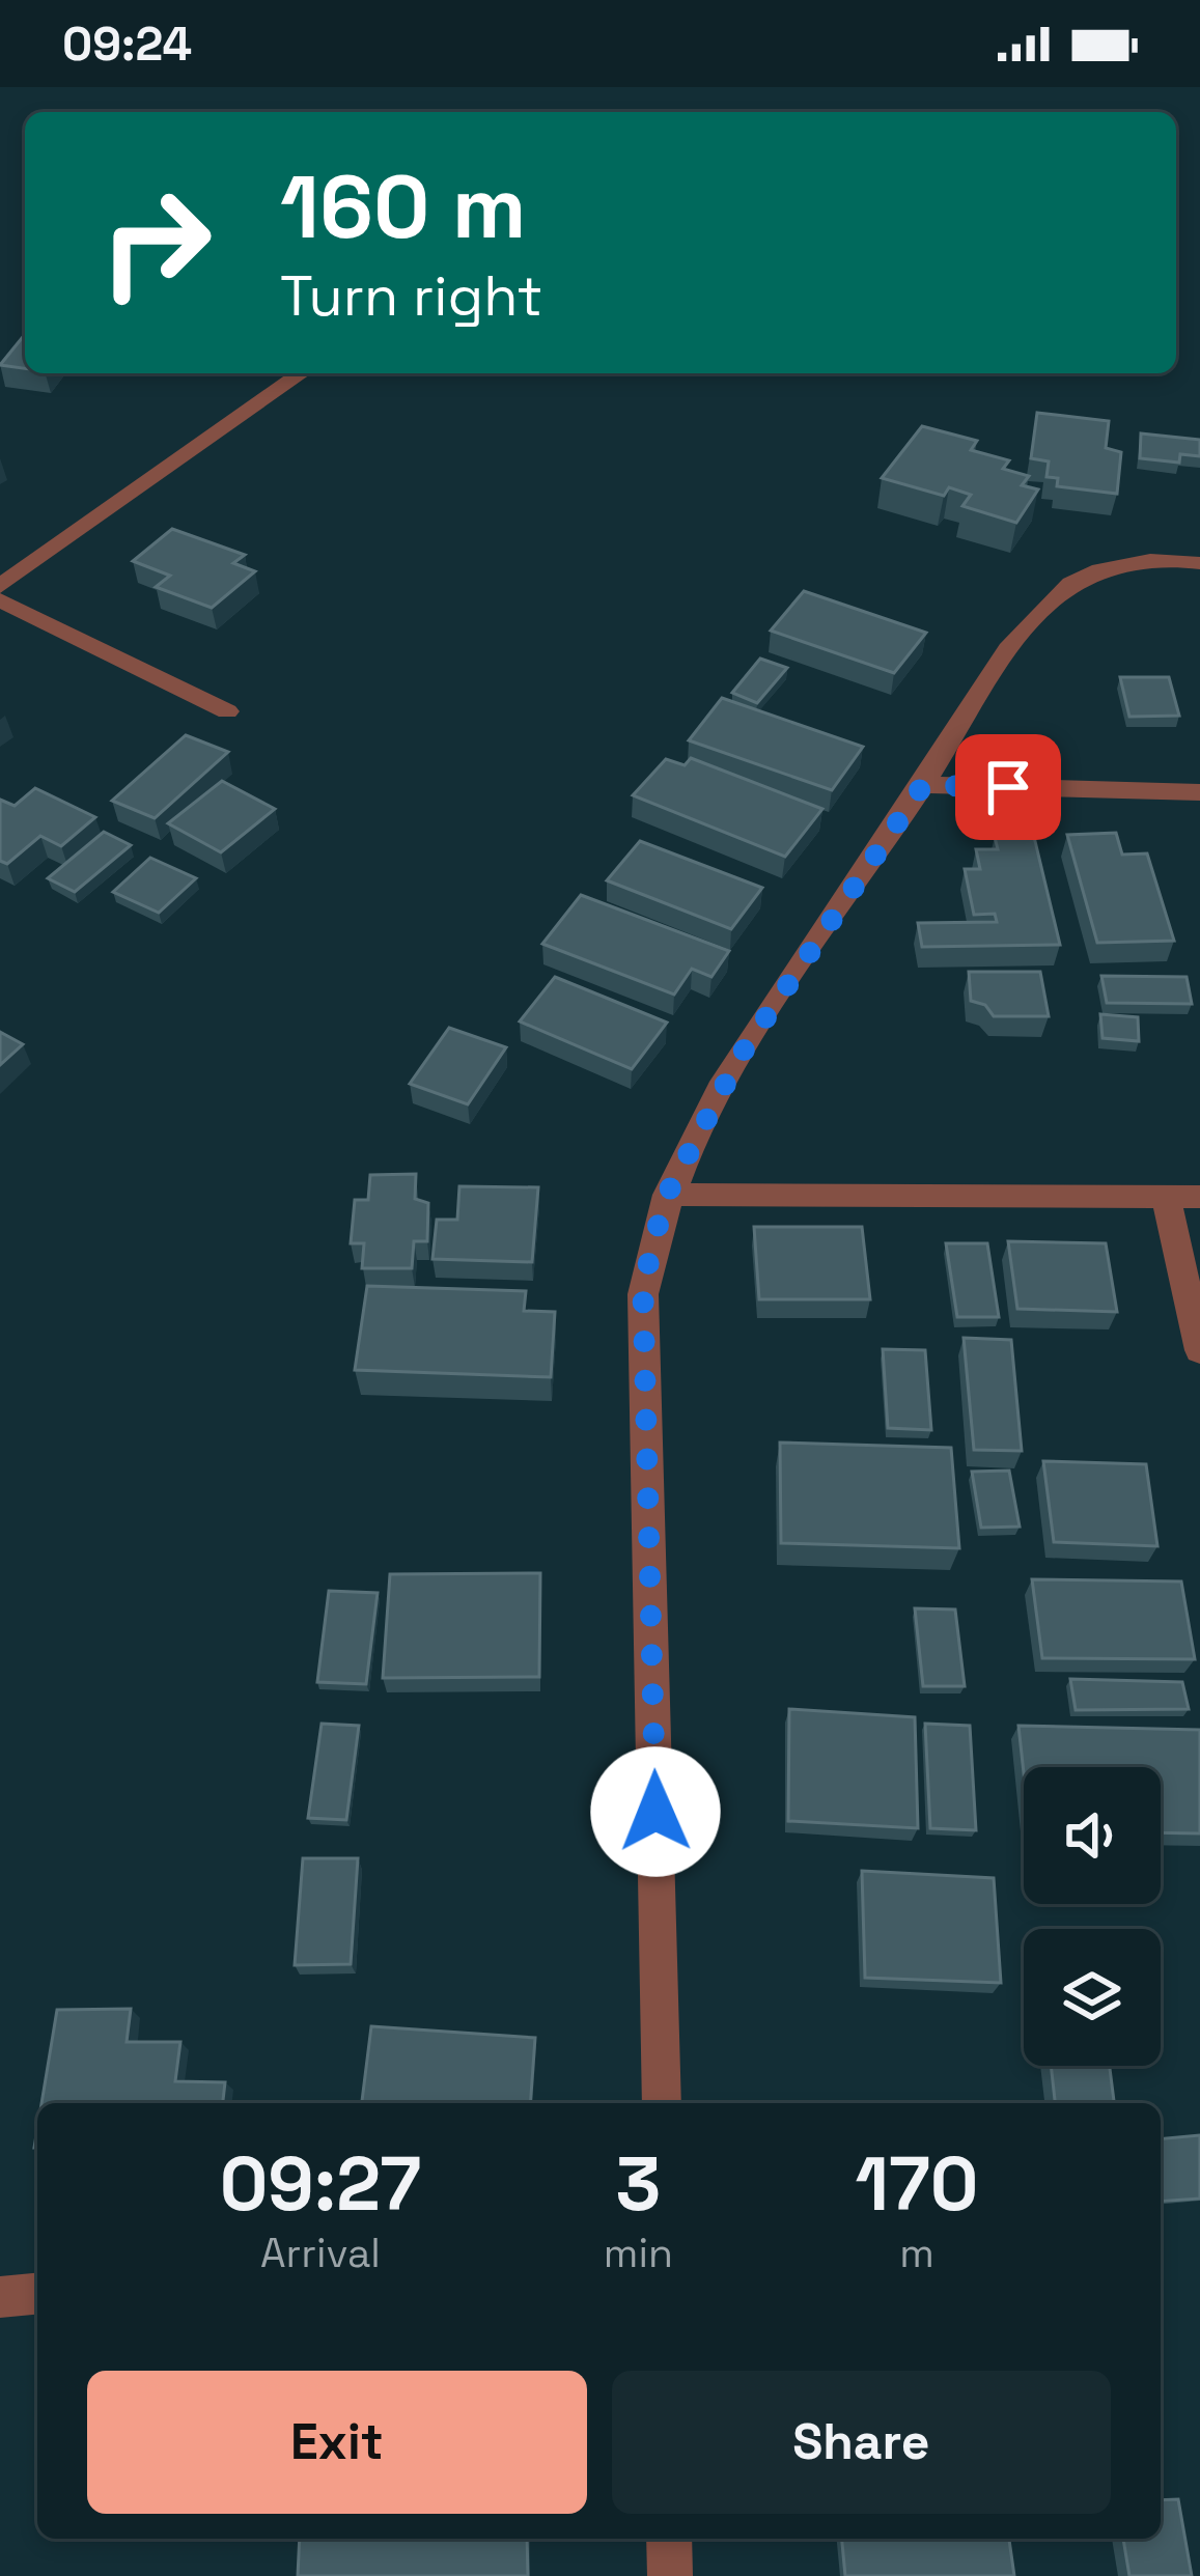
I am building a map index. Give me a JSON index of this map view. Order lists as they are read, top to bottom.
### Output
{
  "page": {
    "status": "09:24",
    "turn": ["160 m", "Turn right"],
    "eta": [
      "09:27",
      "Arrival",
      "3",
      "min",
      "170",
      "m"
    ],
    "buttons": ["Exit", "Share"]
  }
}
